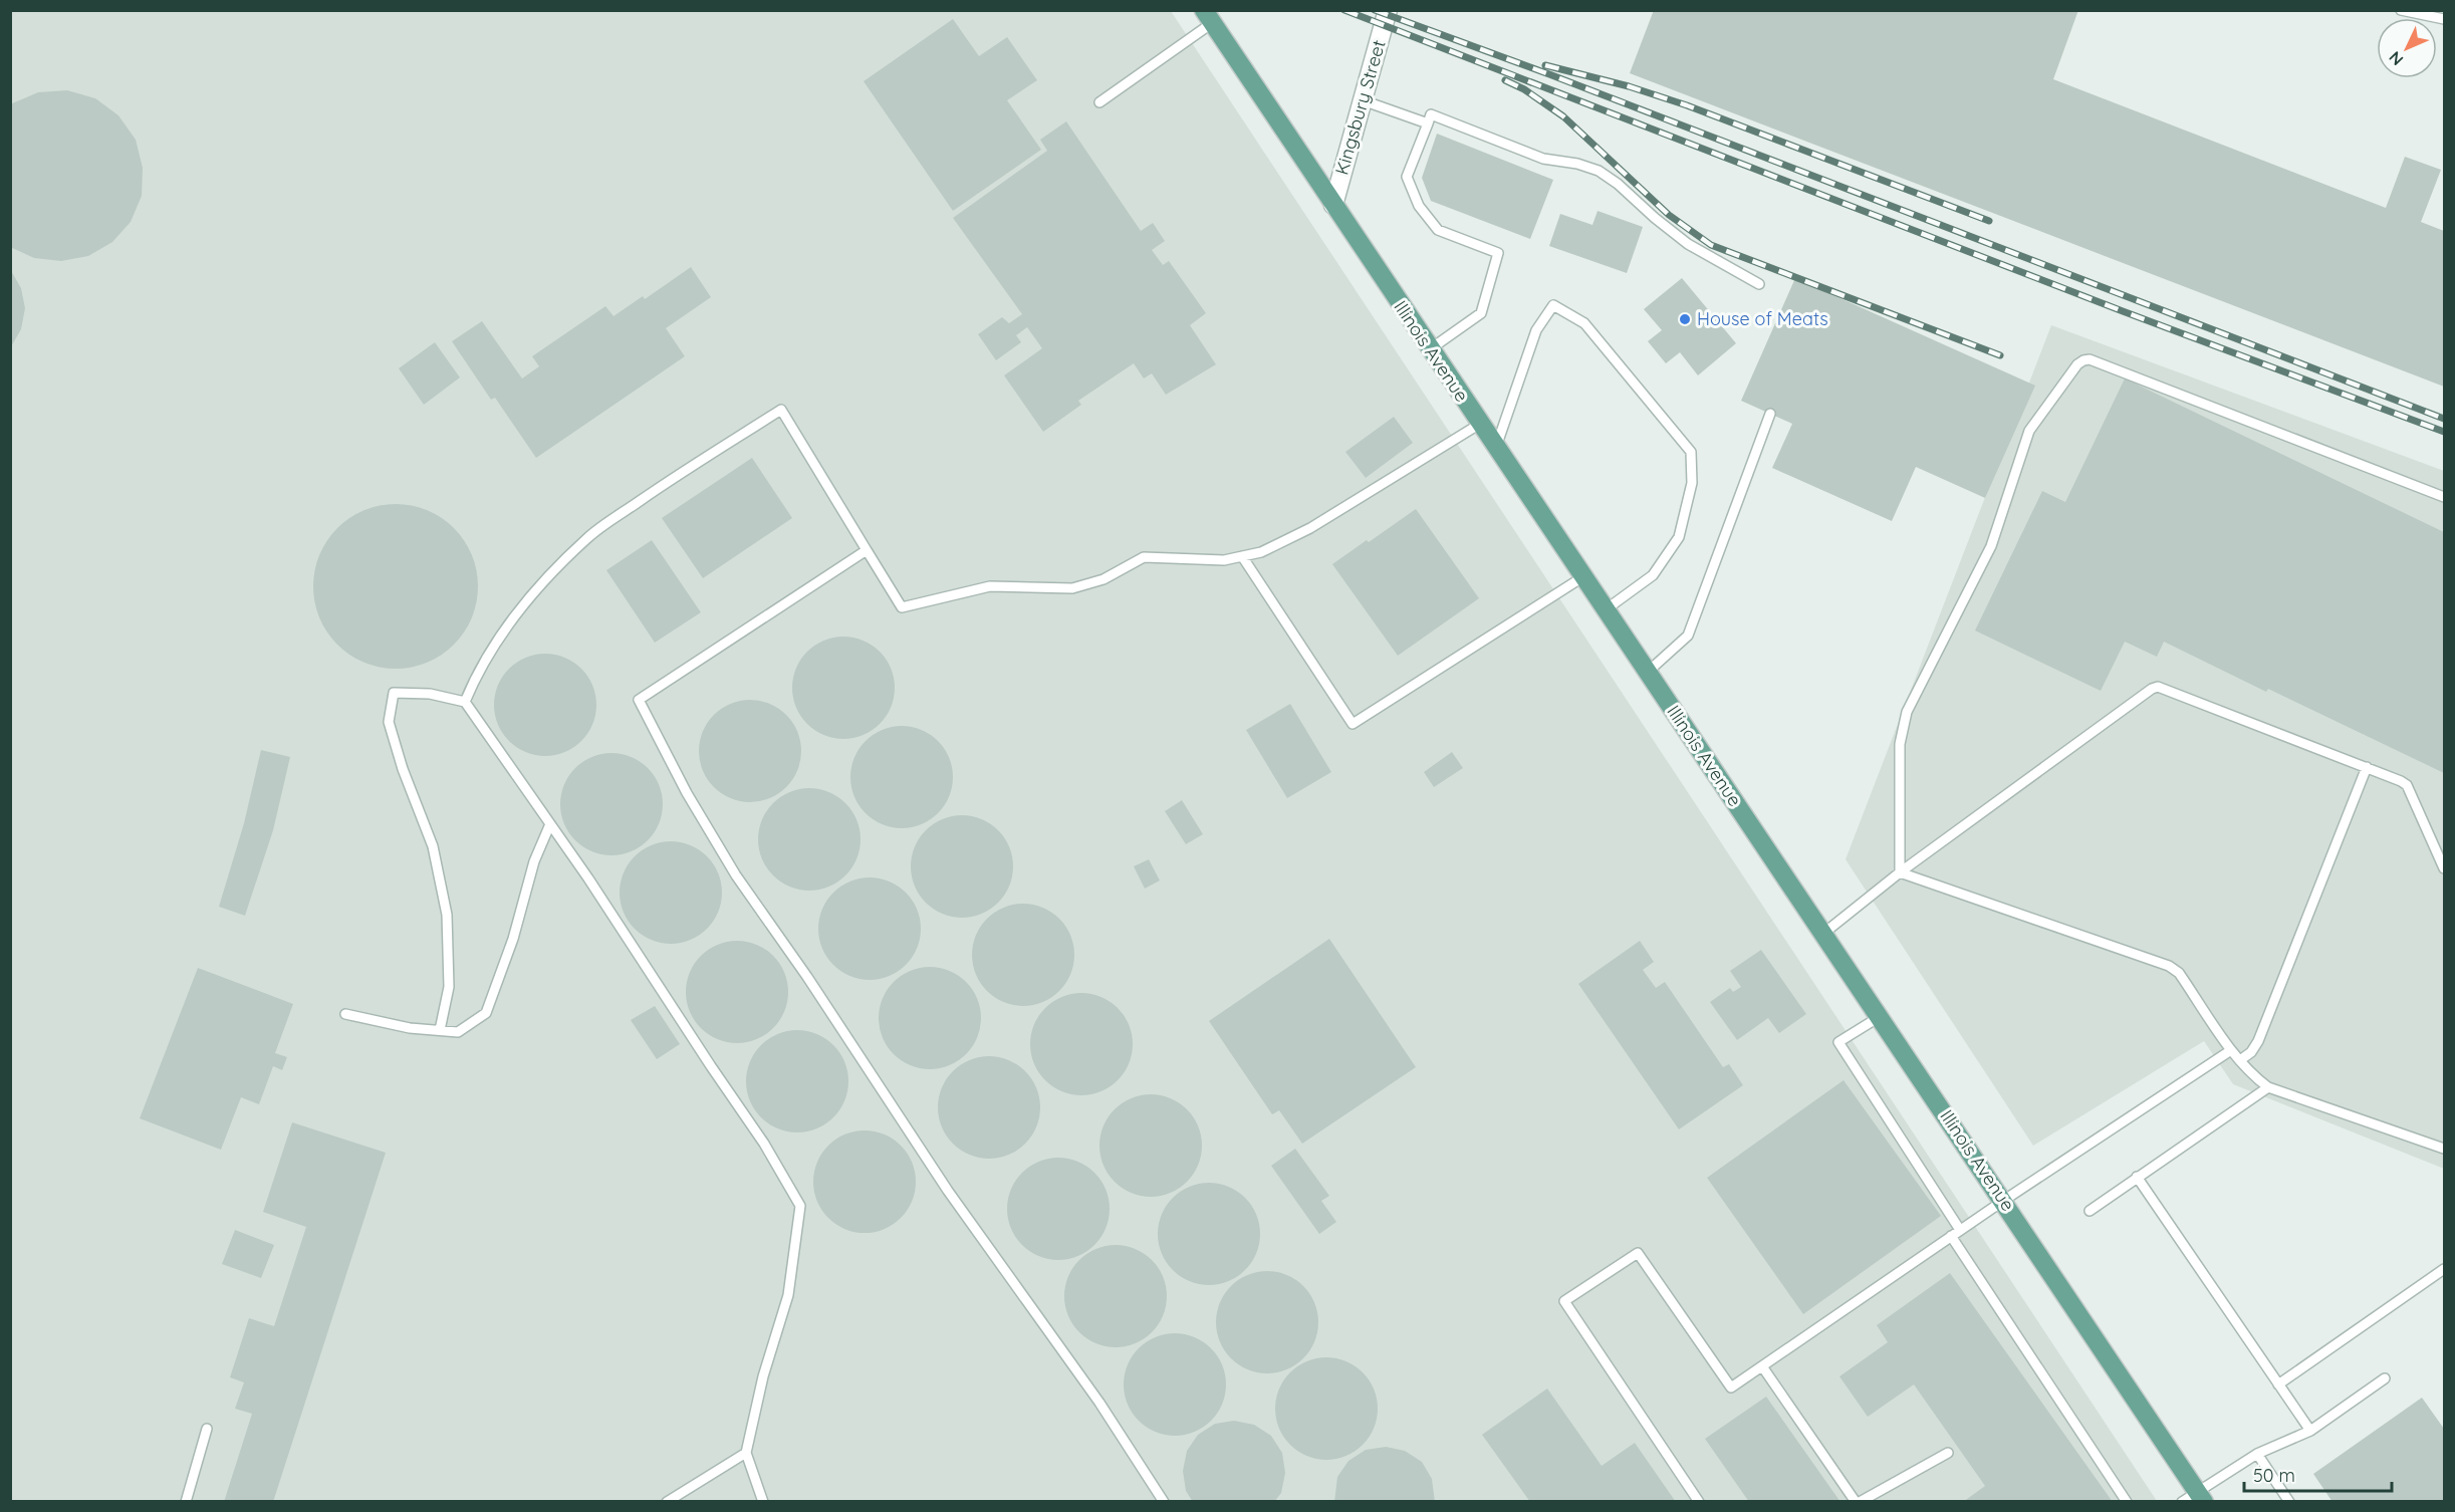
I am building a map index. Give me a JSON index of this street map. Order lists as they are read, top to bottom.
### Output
{
  "streets": {
    "main road": ["Illinois Avenue"],
    "street": ["Kingsbury Street"]
  },
  "crossings": [
    ["Kingsbury Street", "Illinois Avenue"]
  ],
  "places": ["House of Meats"],
  "scale_bar": "50 m",
  "north": "bottom left"
}
